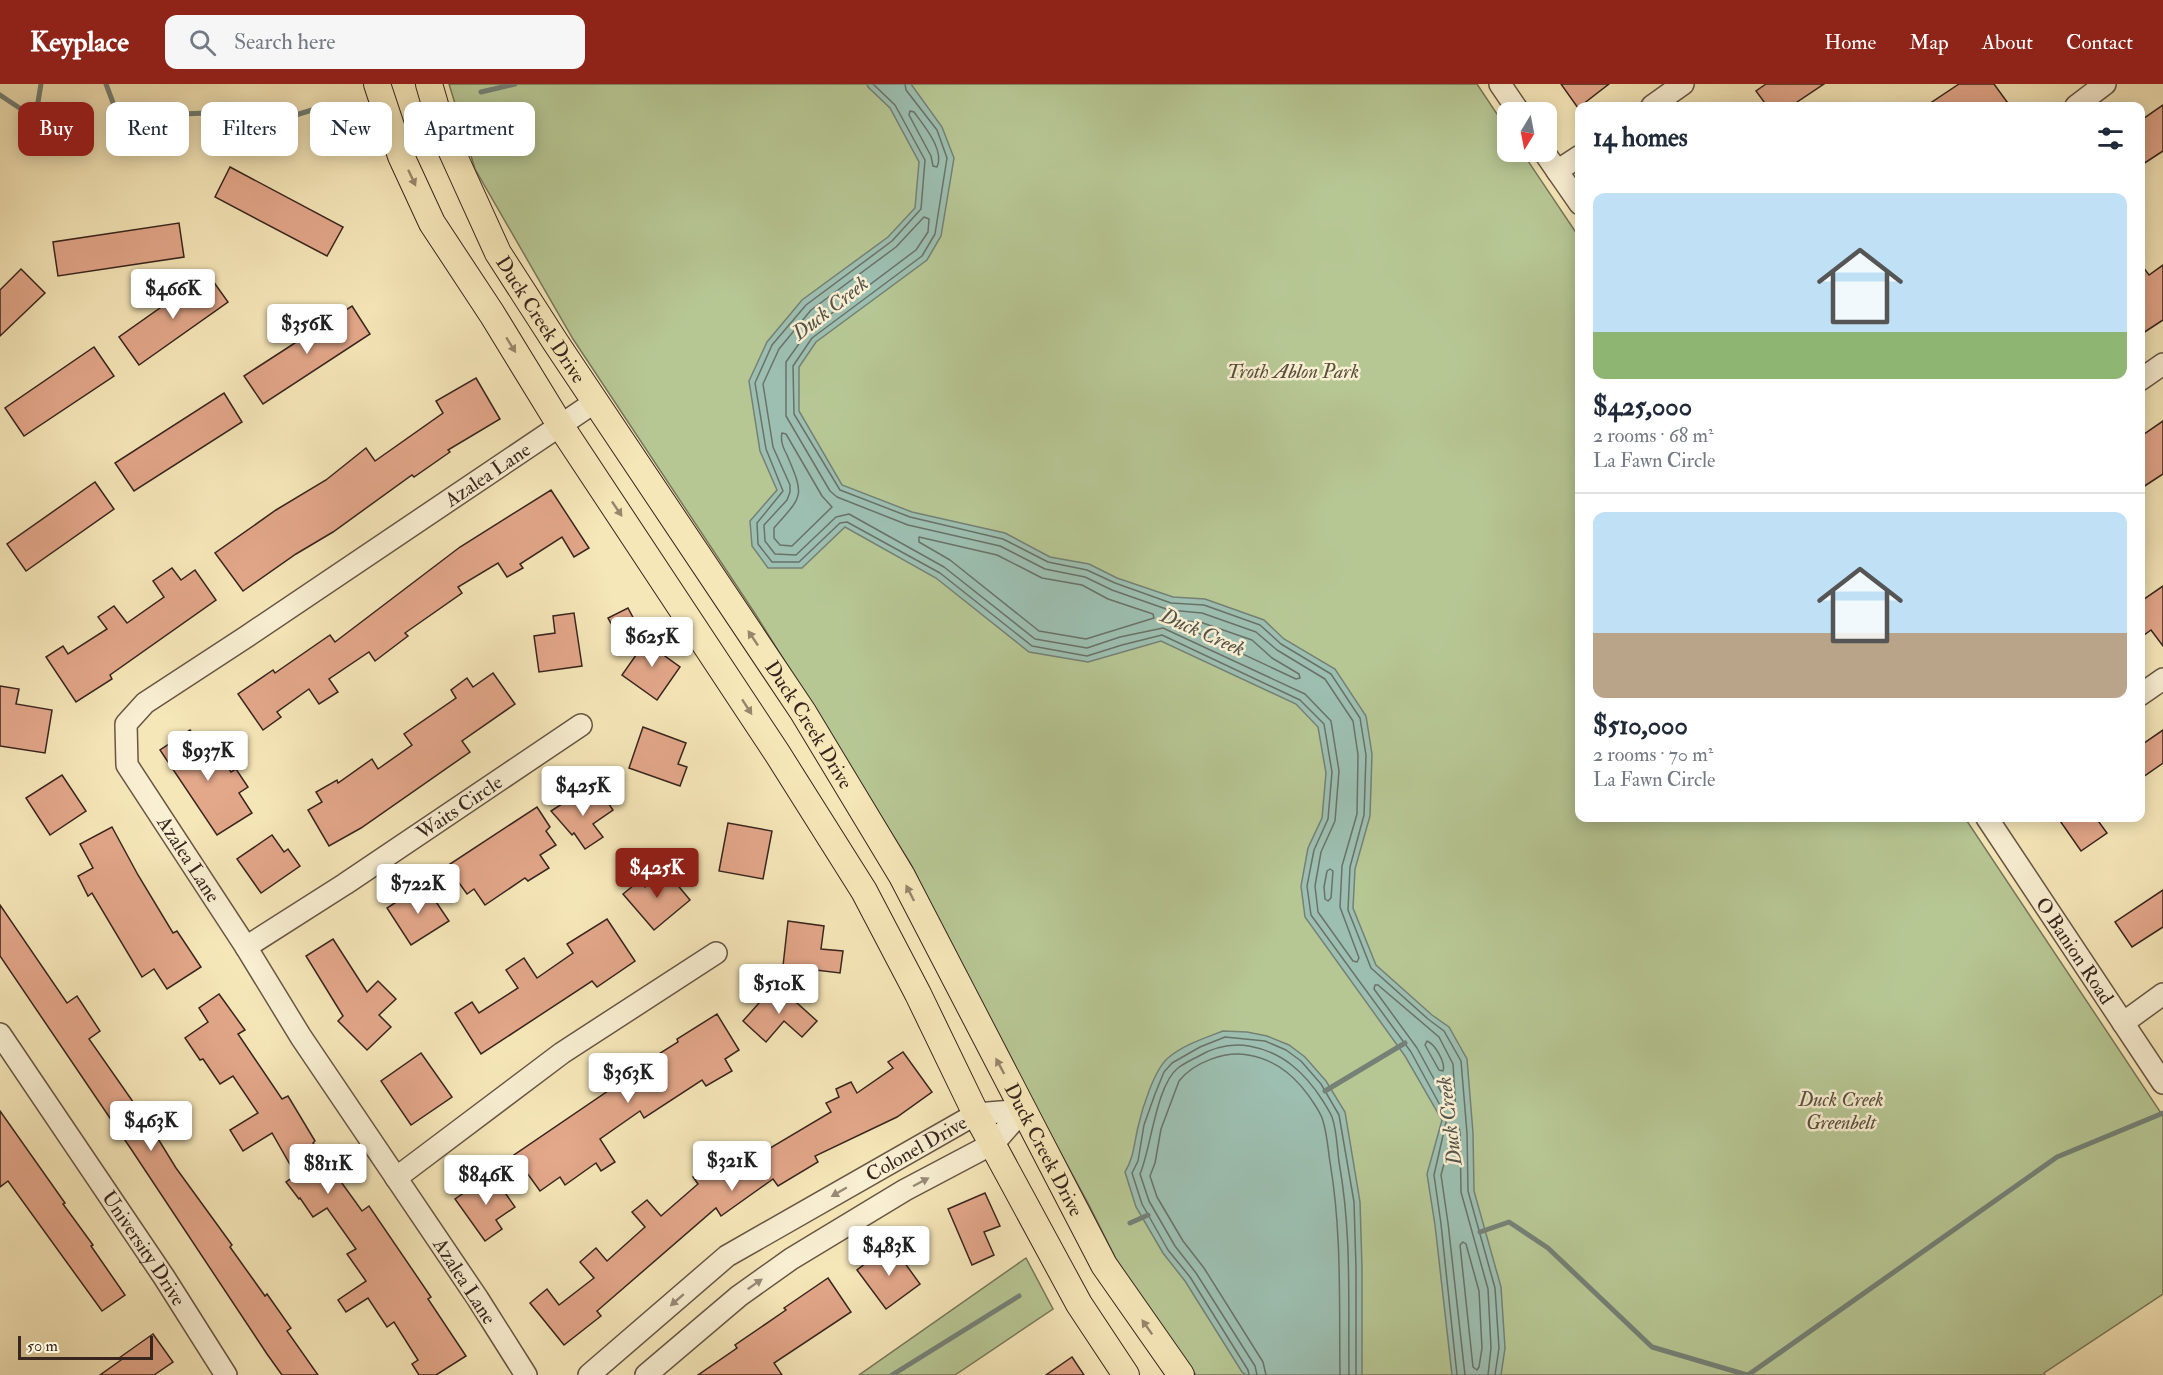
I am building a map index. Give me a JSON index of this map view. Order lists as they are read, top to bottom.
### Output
{
  "streets": {
    "main road": ["Duck Creek Drive"],
    "street": [
      "Azalea Lane",
      "Waits Circle",
      "O Banion Road",
      "Colonel Drive",
      "University Drive"
    ]
  },
  "crossings": [
    ["Duck Creek Drive", "Azalea Lane"],
    ["Duck Creek Drive", "Colonel Drive"],
    ["Azalea Lane", "Waits Circle"]
  ],
  "water": ["Duck Creek"],
  "parks": ["Troth Ablon Park", "Duck Creek Greenbelt"],
  "scale_bar": "50 m",
  "north": "bottom",
  "page": {
    "header": "Keyplace",
    "search": "Search here",
    "nav": [
      "Home",
      "Map",
      "About",
      "Contact"
    ],
    "chip": [
      "Buy",
      "Rent",
      "Filters",
      "New",
      "Apartment"
    ],
    "heading": "14 homes",
    "list": [
      {
        "name": "$425,000",
        "note": "2 rooms · 68 m² · La Fawn Circle"
      },
      {
        "name": "$510,000",
        "note": "2 rooms · 70 m² · La Fawn Circle"
      }
    ],
    "price": [
      "$466K",
      "$356K",
      "$625K",
      "$937K",
      "$425K",
      "$425K",
      "$722K",
      "$510K",
      "$363K",
      "$463K",
      "$321K",
      "$811K",
      "$846K",
      "$483K"
    ],
    "scale": "50 m"
  }
}
